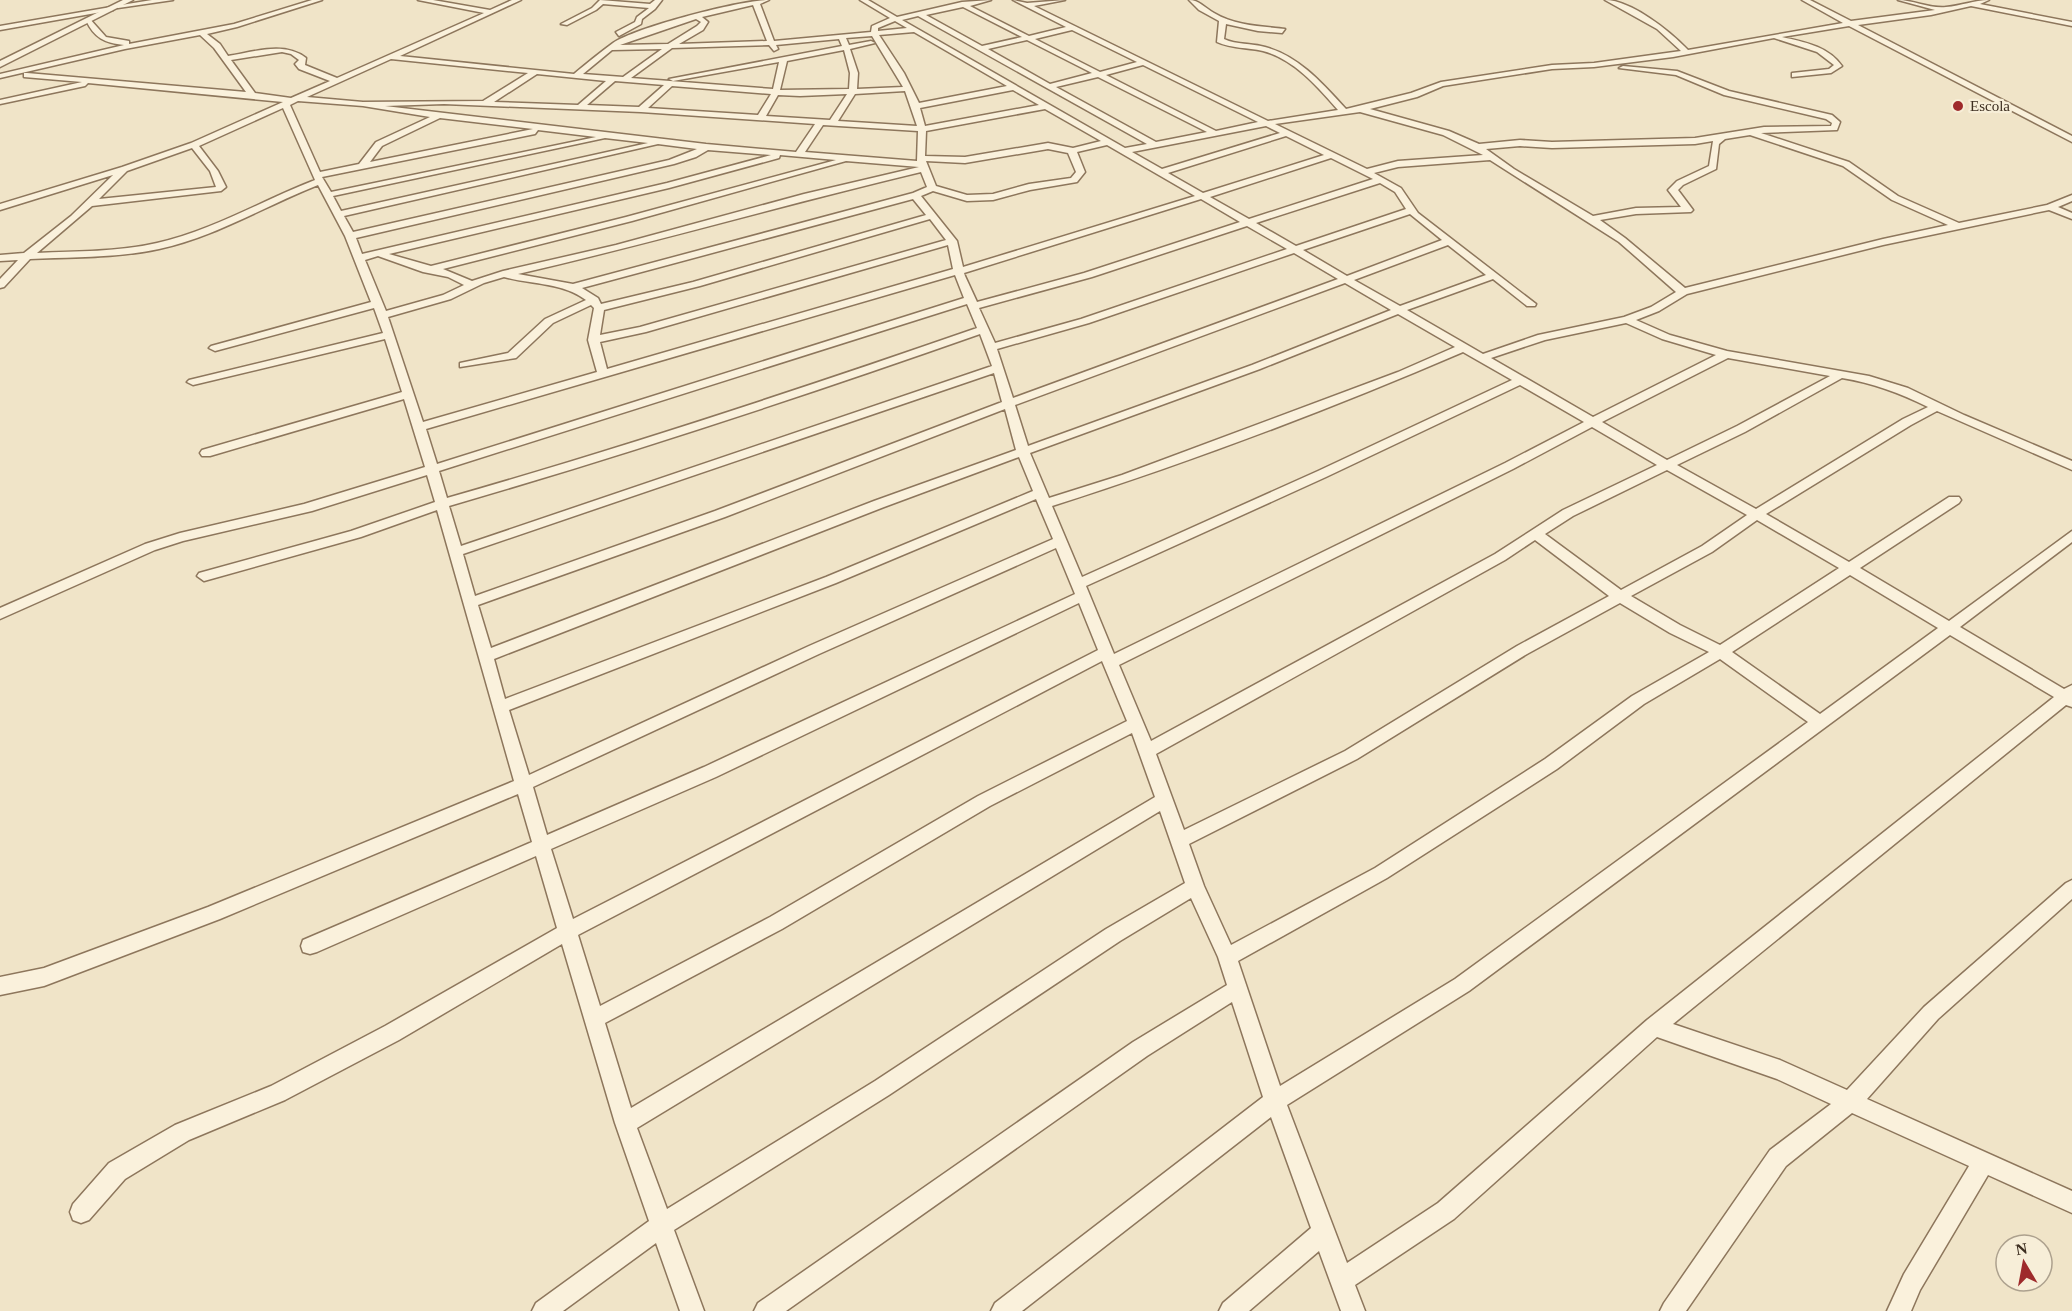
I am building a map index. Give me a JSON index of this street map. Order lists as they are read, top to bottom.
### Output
{
  "places": ["Escola"],
  "north": "top"
}
